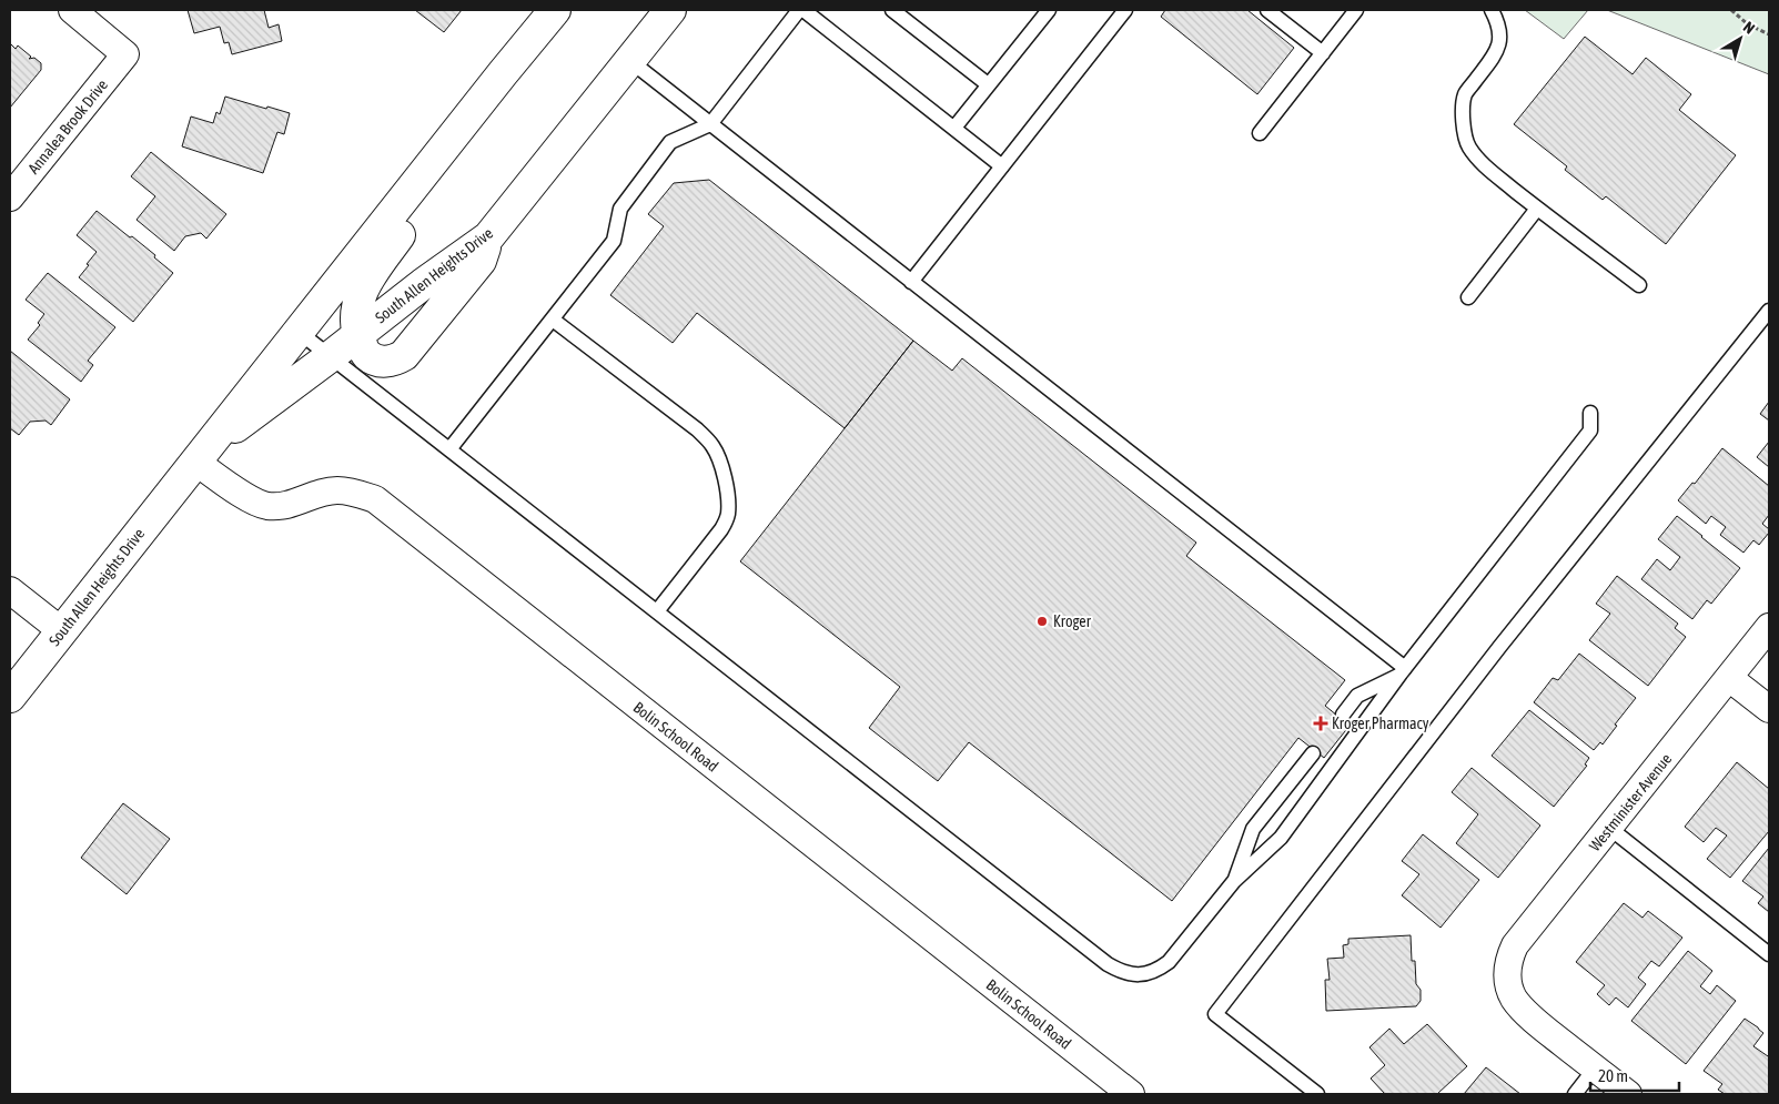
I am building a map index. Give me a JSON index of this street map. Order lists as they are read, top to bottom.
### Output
{
  "streets": {
    "main road": ["South Allen Heights Drive"],
    "street": ["Annalea Brook Drive", "Bolin School Road", "Westminister Avenue"]
  },
  "crossings": [
    ["South Allen Heights Drive", "Bolin School Road"]
  ],
  "places": {
    "other": ["Kroger"],
    "health": ["Kroger Pharmacy"]
  },
  "scale_bar": "20 m",
  "north": "top right"
}
